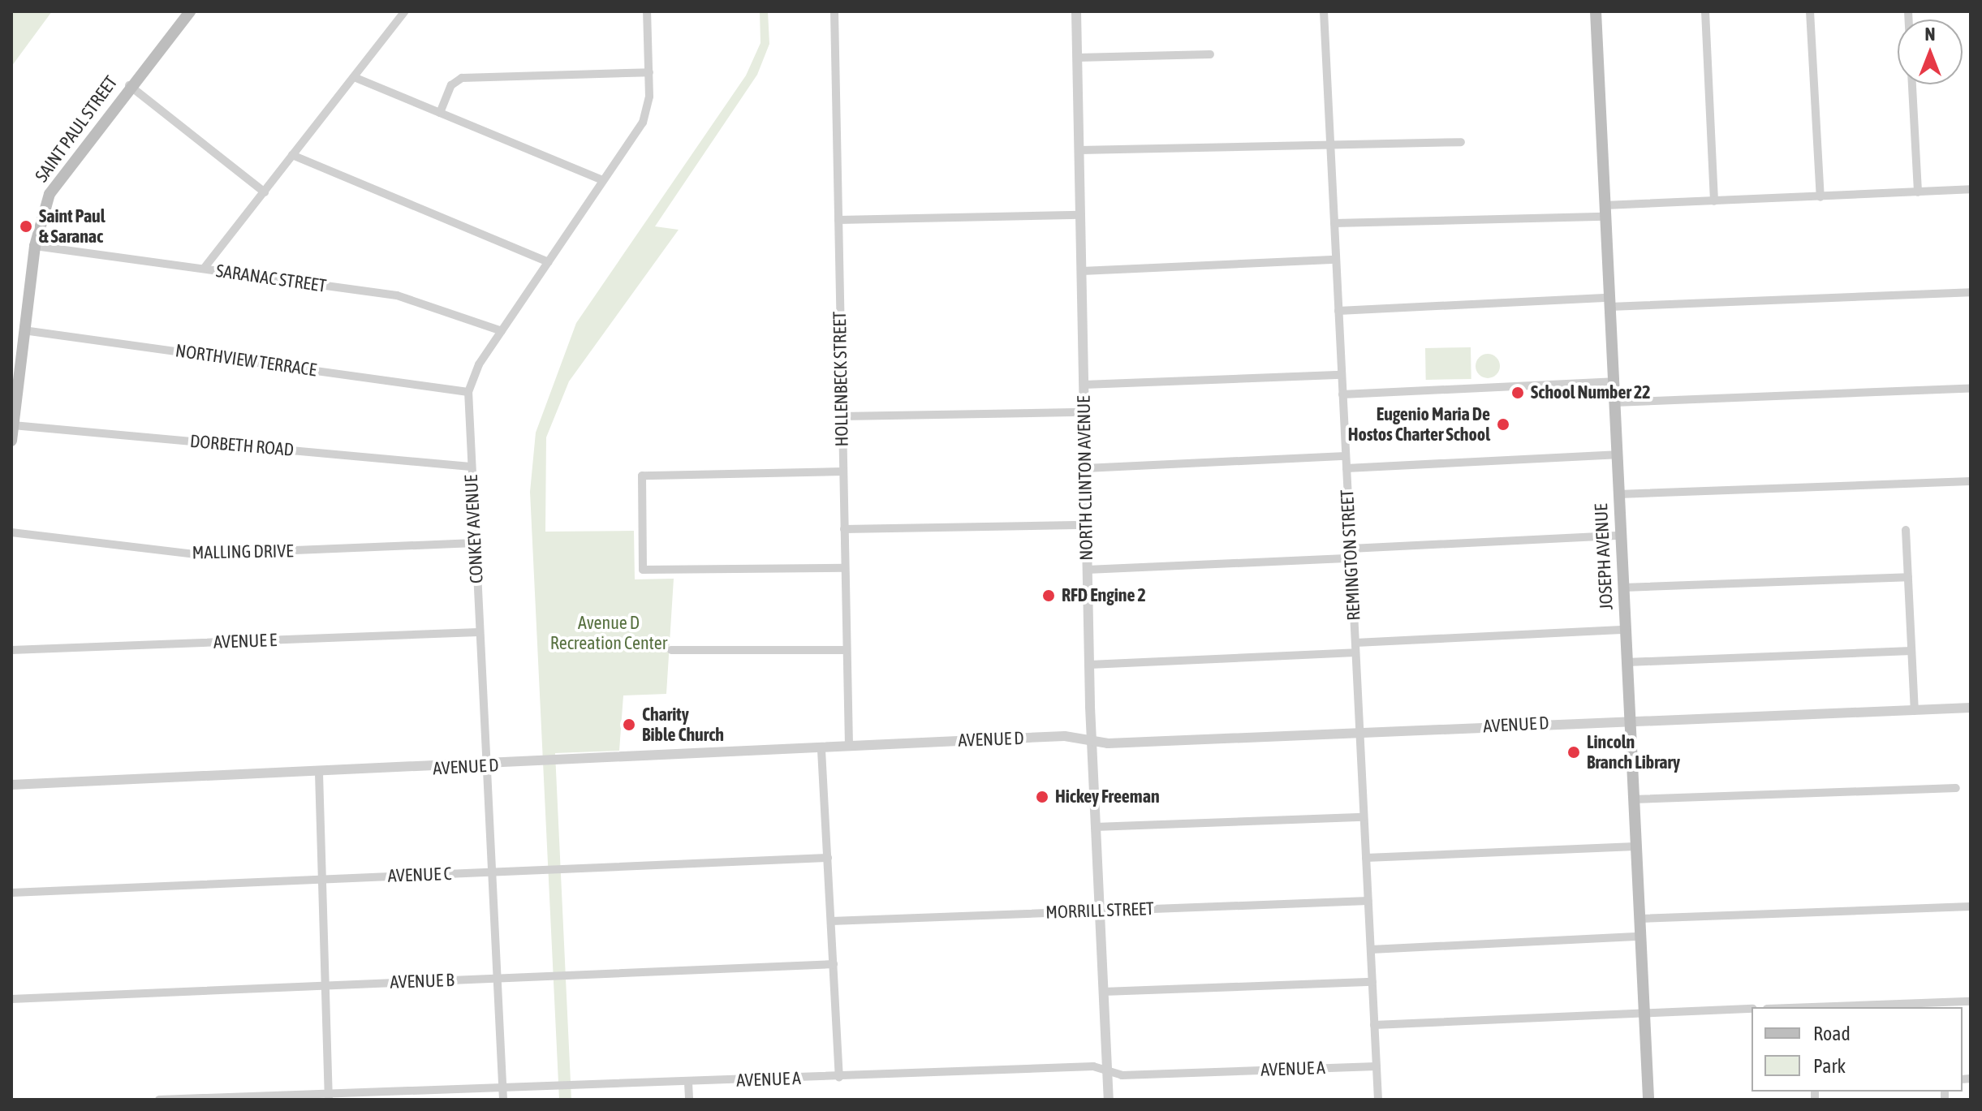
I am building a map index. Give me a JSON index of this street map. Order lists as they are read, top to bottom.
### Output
{
  "streets": {
    "main road": ["SAINT PAUL STREET", "JOSEPH AVENUE"],
    "street": [
      "SARANAC STREET",
      "NORTHVIEW TERRACE",
      "HOLLENBECK STREET",
      "DORBETH ROAD",
      "NORTH CLINTON AVENUE",
      "CONKEY AVENUE",
      "MALLING DRIVE",
      "REMINGTON STREET",
      "AVENUE E",
      "AVENUE D",
      "AVENUE C",
      "MORRILL STREET",
      "AVENUE B",
      "AVENUE A"
    ]
  },
  "crossings": [
    ["SAINT PAUL STREET", "SARANAC STREET"],
    ["SAINT PAUL STREET", "NORTHVIEW TERRACE"],
    ["SAINT PAUL STREET", "DORBETH ROAD"],
    ["NORTHVIEW TERRACE", "CONKEY AVENUE"],
    ["HOLLENBECK STREET", "AVENUE D"],
    ["DORBETH ROAD", "CONKEY AVENUE"],
    ["NORTH CLINTON AVENUE", "AVENUE D"],
    ["NORTH CLINTON AVENUE", "MORRILL STREET"],
    ["NORTH CLINTON AVENUE", "AVENUE A"],
    ["CONKEY AVENUE", "MALLING DRIVE"],
    ["CONKEY AVENUE", "AVENUE E"],
    ["CONKEY AVENUE", "AVENUE D"],
    ["CONKEY AVENUE", "AVENUE C"],
    ["CONKEY AVENUE", "AVENUE B"],
    ["CONKEY AVENUE", "AVENUE A"],
    ["REMINGTON STREET", "AVENUE D"],
    ["REMINGTON STREET", "MORRILL STREET"],
    ["REMINGTON STREET", "AVENUE A"],
    ["JOSEPH AVENUE", "AVENUE D"]
  ],
  "parks": ["Avenue D Recreation Center"],
  "places": [
    "Saint Paul & Saranac",
    "School Number 22",
    "Eugenio Maria De Hostos Charter School",
    "RFD Engine 2",
    "Charity Bible Church",
    "Lincoln Branch Library",
    "Hickey Freeman"
  ],
  "legend": ["Road", "Park"],
  "north": "top"
}
